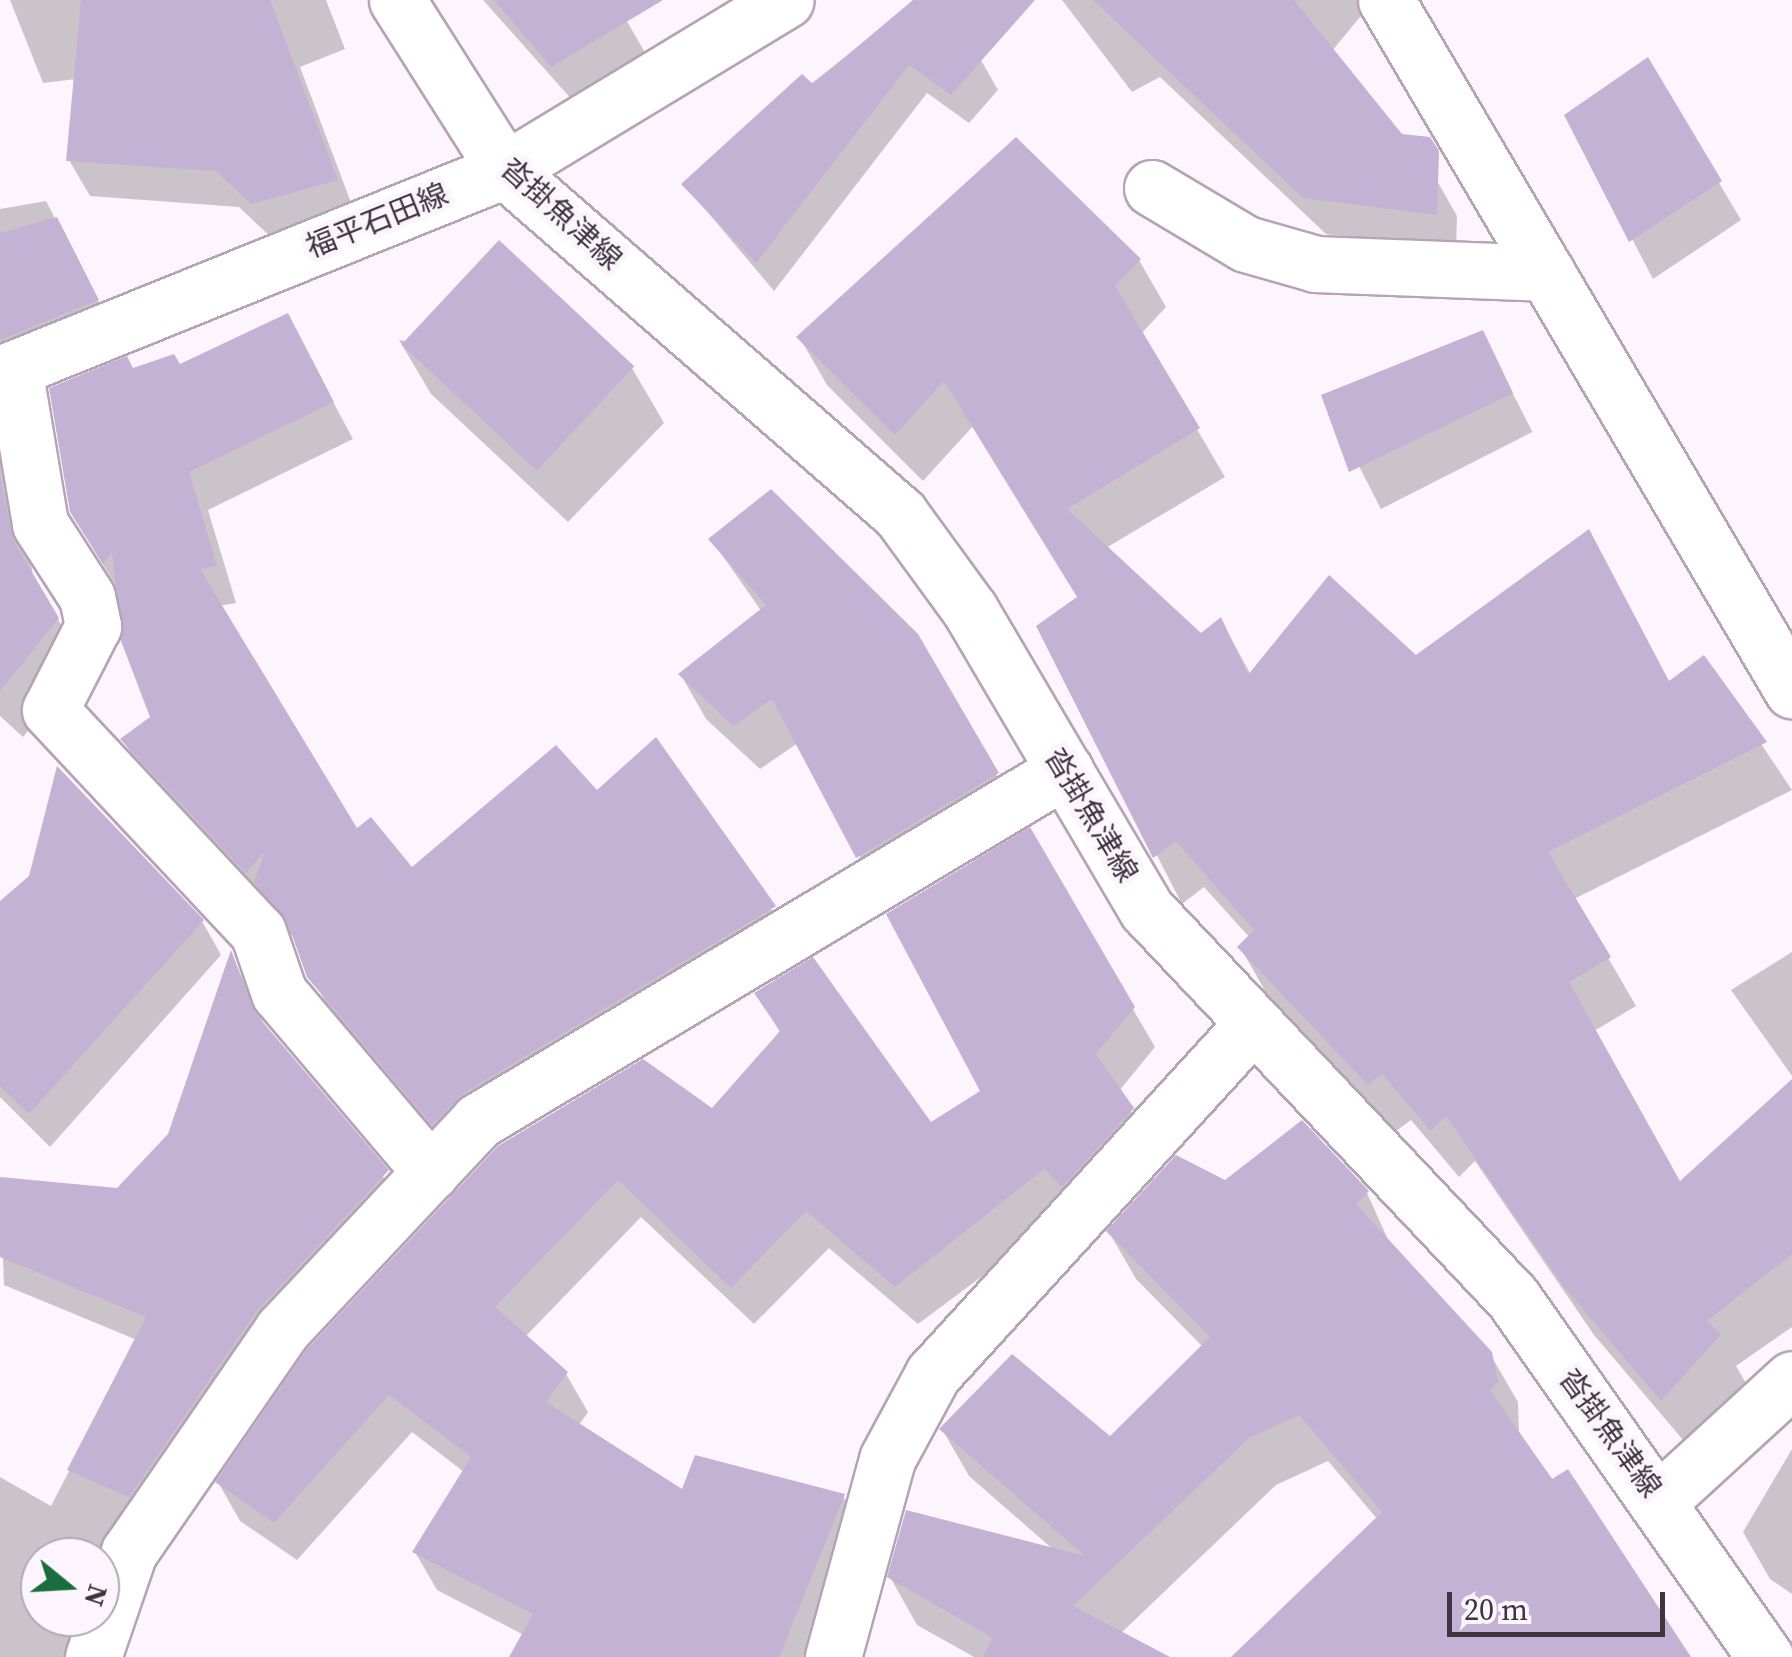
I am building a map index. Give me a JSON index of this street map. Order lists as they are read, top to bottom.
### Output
{
  "streets": {
    "street": ["沓掛魚津線", "福平石田線"]
  },
  "crossings": [
    ["沓掛魚津線", "福平石田線"]
  ],
  "scale_bar": "20 m",
  "north": "right"
}
